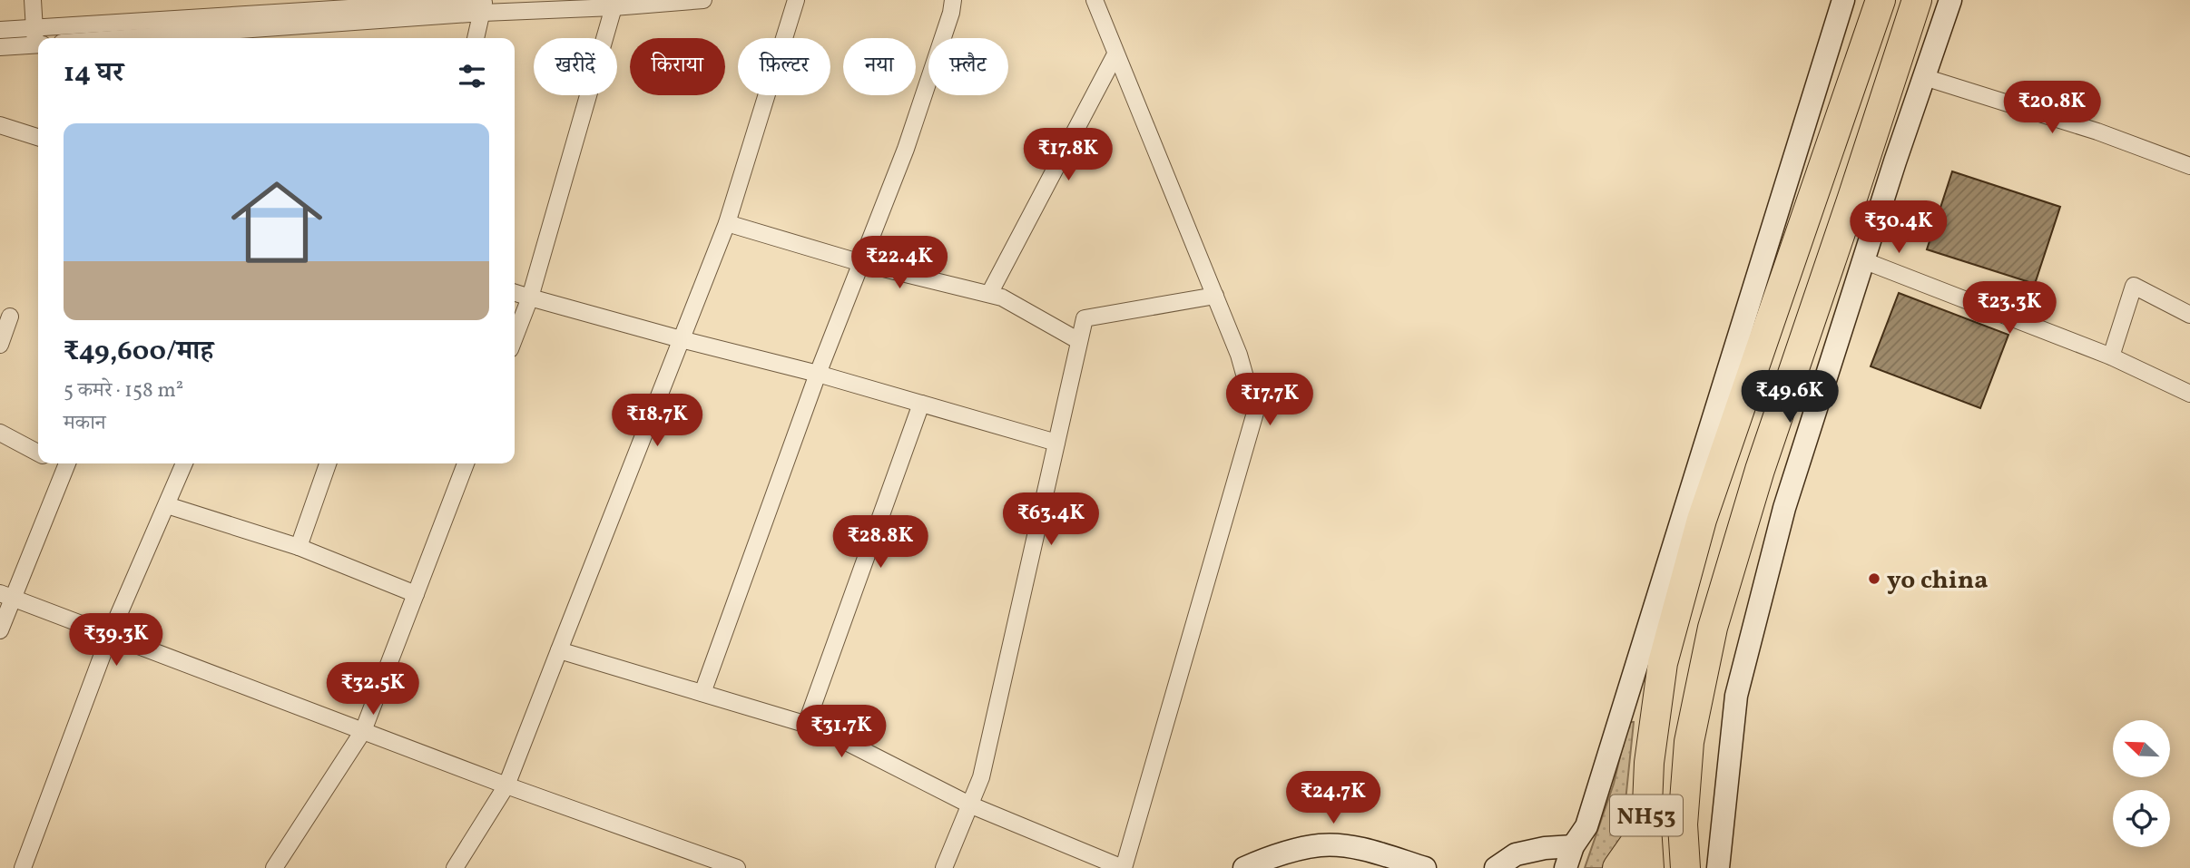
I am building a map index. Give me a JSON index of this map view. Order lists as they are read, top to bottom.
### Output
{
  "streets": {
    "highway": ["NH53"]
  },
  "places": ["yo china"],
  "north": "top left",
  "page": {
    "chip": [
      "खरीदें",
      "किराया",
      "फ़िल्टर",
      "नया",
      "फ़्लैट"
    ],
    "heading": "14 घर",
    "price": [
      "₹20.8K",
      "₹17.8K",
      "₹30.4K",
      "₹22.4K",
      "₹23.3K",
      "₹49.6K",
      "₹17.7K",
      "₹18.7K",
      "₹63.4K",
      "₹28.8K",
      "₹39.3K",
      "₹32.5K",
      "₹31.7K",
      "₹24.7K"
    ],
    "list": [
      {
        "name": "₹49,600/माह",
        "note": "5 कमरे · 158 m² · मकान"
      }
    ]
  }
}
